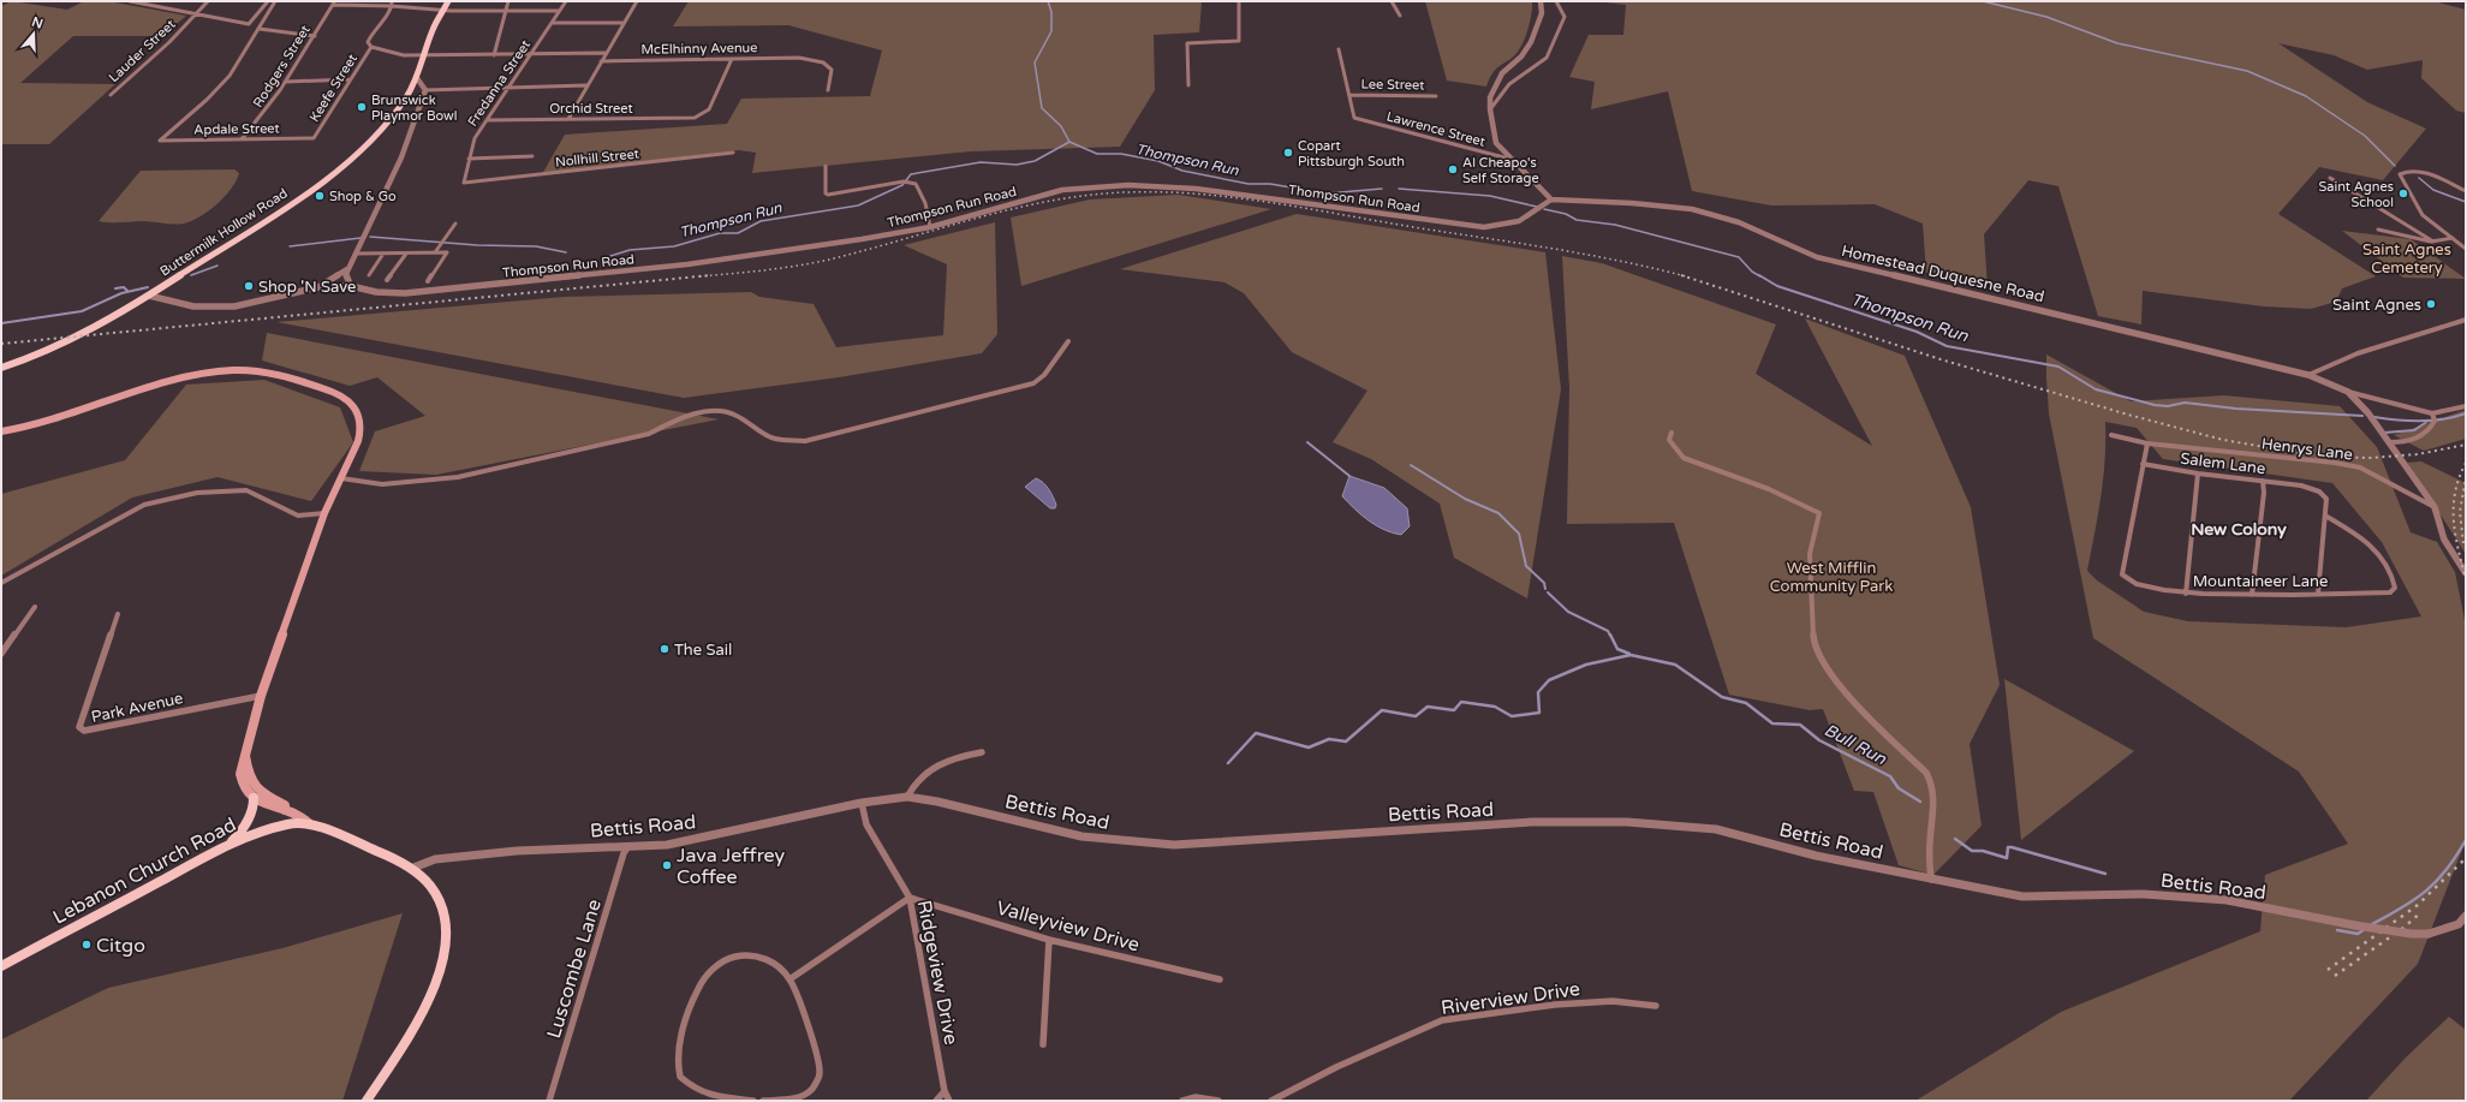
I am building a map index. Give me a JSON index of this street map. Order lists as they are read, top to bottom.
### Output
{
  "streets": {
    "main road": ["Buttermilk Hollow Road", "Lebanon Church Road"],
    "street": [
      "McElhinny Avenue",
      "Lauder Street",
      "Rodgers Street",
      "Fredanna Street",
      "Lee Street",
      "Keefe Street",
      "Orchid Street",
      "Apdale Street",
      "Lawrence Street",
      "Nollhill Street",
      "Thompson Run Road",
      "Homestead Duquesne Road",
      "Henrys Lane",
      "Salem Lane",
      "Mountaineer Lane",
      "Park Avenue",
      "Bettis Road",
      "Valleyview Drive",
      "Luscombe Lane",
      "Ridgeview Drive",
      "Riverview Drive"
    ]
  },
  "crossings": [
    ["McElhinny Avenue", "Orchid Street"],
    ["Rodgers Street", "Apdale Street"],
    ["Fredanna Street", "Orchid Street"],
    ["Fredanna Street", "Nollhill Street"],
    ["Lee Street", "Lawrence Street"],
    ["Keefe Street", "Apdale Street"],
    ["Thompson Run Road", "Buttermilk Hollow Road"],
    ["Thompson Run Road", "Homestead Duquesne Road"],
    ["Homestead Duquesne Road", "Henrys Lane"],
    ["Salem Lane", "Mountaineer Lane"],
    ["Bettis Road", "Luscombe Lane"],
    ["Bettis Road", "Ridgeview Drive"],
    ["Valleyview Drive", "Ridgeview Drive"]
  ],
  "districts": ["New Colony"],
  "water": ["Thompson Run", "Bull Run"],
  "parks": ["Saint Agnes Cemetery", "West Mifflin Community Park"],
  "places": [
    "Brunswick Playmor Bowl",
    "Copart Pittsburgh South",
    "Al Cheapo's Self Storage",
    "Saint Agnes School",
    "Shop & Go",
    "Shop 'N Save",
    "Saint Agnes",
    "The Sail",
    "Java Jeffrey Coffee",
    "Citgo"
  ],
  "north": "top"
}
